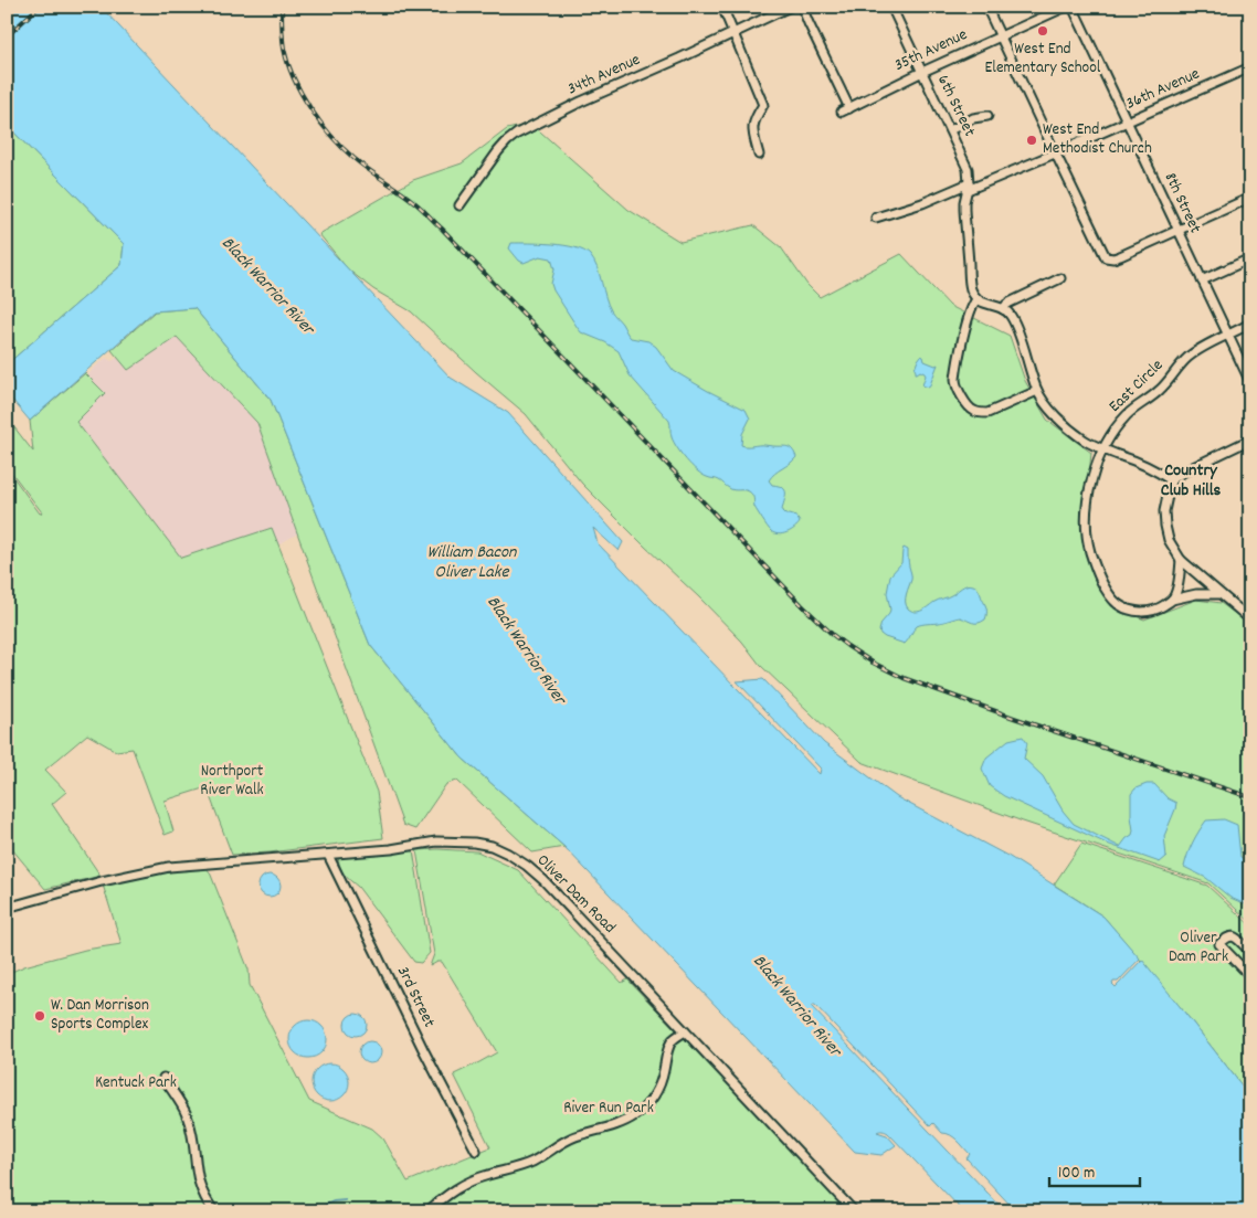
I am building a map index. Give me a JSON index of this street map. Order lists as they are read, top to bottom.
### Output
{
  "streets": {
    "street": [
      "35th Avenue",
      "34th Avenue",
      "36th Avenue",
      "6th Street",
      "8th Street",
      "East Circle",
      "Oliver Dam Road",
      "3rd Street"
    ]
  },
  "crossings": [
    ["35th Avenue", "6th Street"],
    ["36th Avenue", "6th Street"],
    ["36th Avenue", "8th Street"],
    ["8th Street", "East Circle"],
    ["Oliver Dam Road", "3rd Street"]
  ],
  "districts": ["Country Club Hills"],
  "water": ["Black Warrior River", "William Bacon Oliver Lake"],
  "parks": [
    "Northport River Walk",
    "Oliver Dam Park",
    "Kentuck Park",
    "River Run Park"
  ],
  "places": ["West End Elementary School", "West End Methodist Church", "W. Dan Morrison Sports Complex"],
  "scale_bar": "100 m"
}
